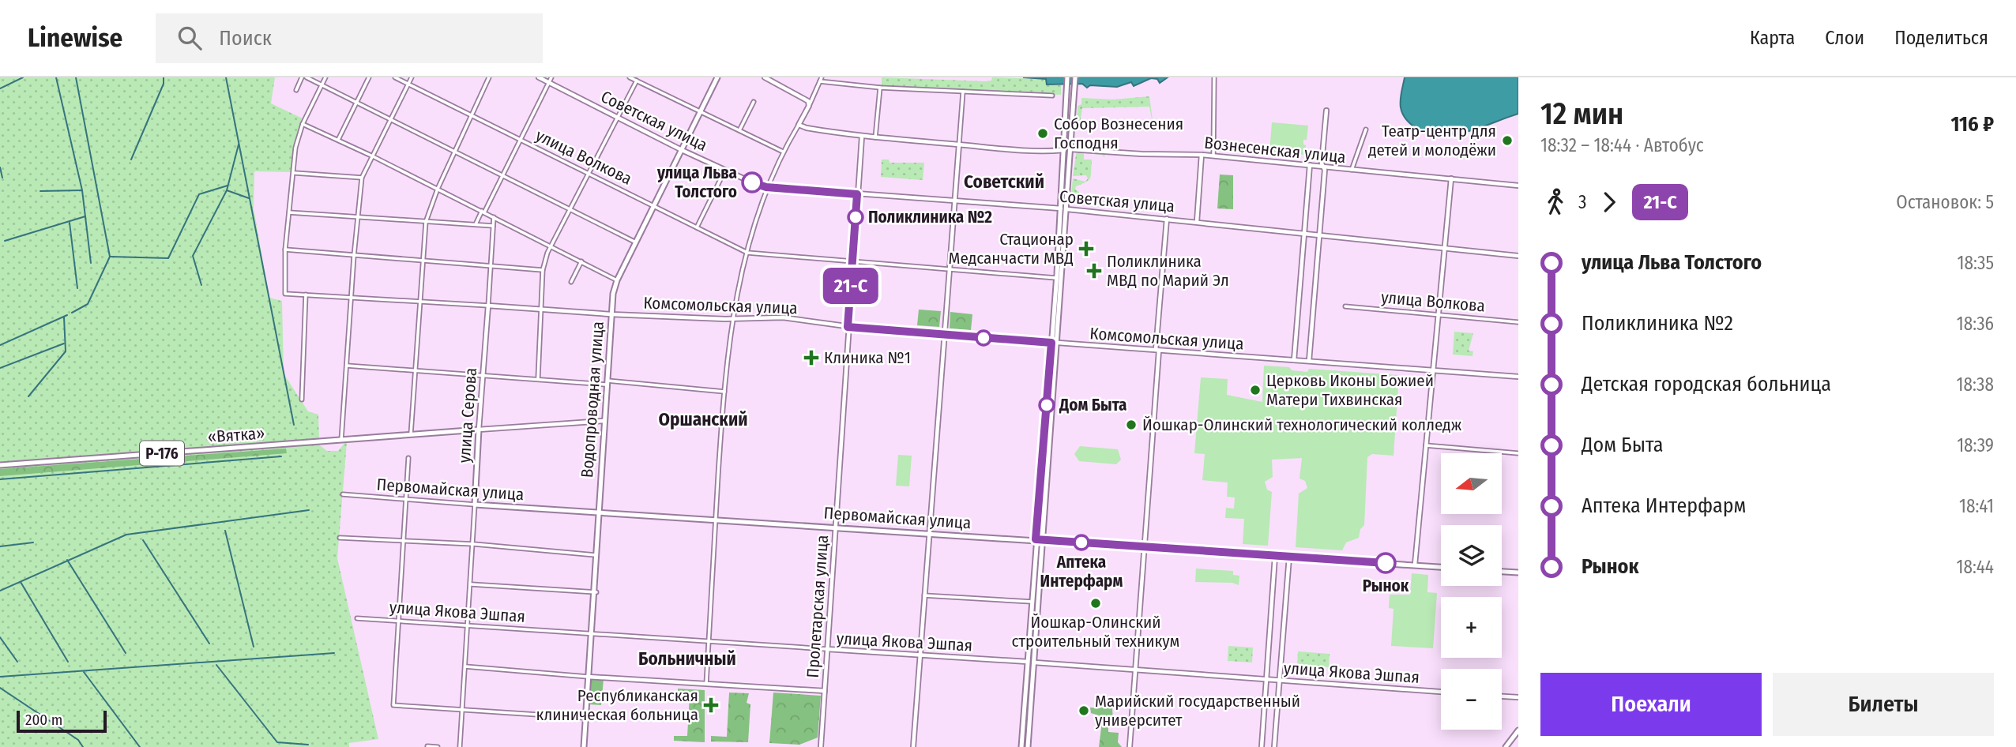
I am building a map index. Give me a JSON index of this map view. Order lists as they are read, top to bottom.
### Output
{
  "streets": {
    "main road": [
      "Советская улица",
      "Вознесенская улица",
      "Комсомольская улица",
      "Водопроводная улица",
      "улица Серова",
      "«Вятка»",
      "Р-176",
      "Первомайская улица",
      "улица Якова Эшпая"
    ],
    "street": ["улица Волкова", "Пролетарская улица"]
  },
  "crossings": [
    ["Советская улица", "Водопроводная улица"],
    ["Советская улица", "Пролетарская улица"],
    ["Вознесенская улица", "Пролетарская улица"],
    ["улица Волкова", "Водопроводная улица"],
    ["улица Волкова", "Пролетарская улица"],
    ["Комсомольская улица", "Водопроводная улица"],
    ["Комсомольская улица", "улица Серова"],
    ["Комсомольская улица", "Пролетарская улица"],
    ["Водопроводная улица", "Первомайская улица"],
    ["Водопроводная улица", "улица Якова Эшпая"],
    ["улица Серова", "«Вятка»"],
    ["улица Серова", "Первомайская улица"],
    ["улица Серова", "улица Якова Эшпая"],
    ["Первомайская улица", "Пролетарская улица"],
    ["Пролетарская улица", "улица Якова Эшпая"]
  ],
  "districts": ["Советский", "Оршанский", "Больничный"],
  "places": {
    "other": [
      "Собор Вознесения Господня",
      "Театр-центр для детей и молодёжи",
      "улица Льва Толстого",
      "Поликлиника №2",
      "Церковь Иконы Божией Матери Тихвинская",
      "Дом Быта",
      "Йошкар-Олинский технологический колледж",
      "Аптека Интерфарм",
      "Рынок",
      "Йошкар-Олинский строительный техникум",
      "Марийский государственный университет"
    ],
    "health": [
      "Стационар Медсанчасти МВД",
      "Поликлиника МВД по Марий Эл",
      "Клиника №1",
      "Республиканская клиническая больница"
    ]
  },
  "lines": ["bus line 21-С"],
  "scale_bar": "200 m",
  "north": "left",
  "page": {
    "header": "Linewise",
    "search": "Поиск",
    "nav": ["Карта", "Слои", "Поделиться"],
    "on_map": "21-С",
    "heading": ["12 мин", "18:32 – 18:44 · Автобус", "116 ₽"],
    "legs": ["3", "21-С", "Остановок: 5"],
    "list": [
      {
        "name": "улица Льва Толстого",
        "value": "18:35"
      },
      {
        "name": "Поликлиника №2",
        "value": "18:36"
      },
      {
        "name": "Детская городская больница",
        "value": "18:38"
      },
      {
        "name": "Дом Быта",
        "value": "18:39"
      },
      {
        "name": "Аптека Интерфарм",
        "value": "18:41"
      },
      {
        "name": "Рынок",
        "value": "18:44"
      }
    ],
    "map_buttons": ["+", "−"],
    "buttons": ["Поехали", "Билеты"],
    "scale": "200 m"
  }
}
